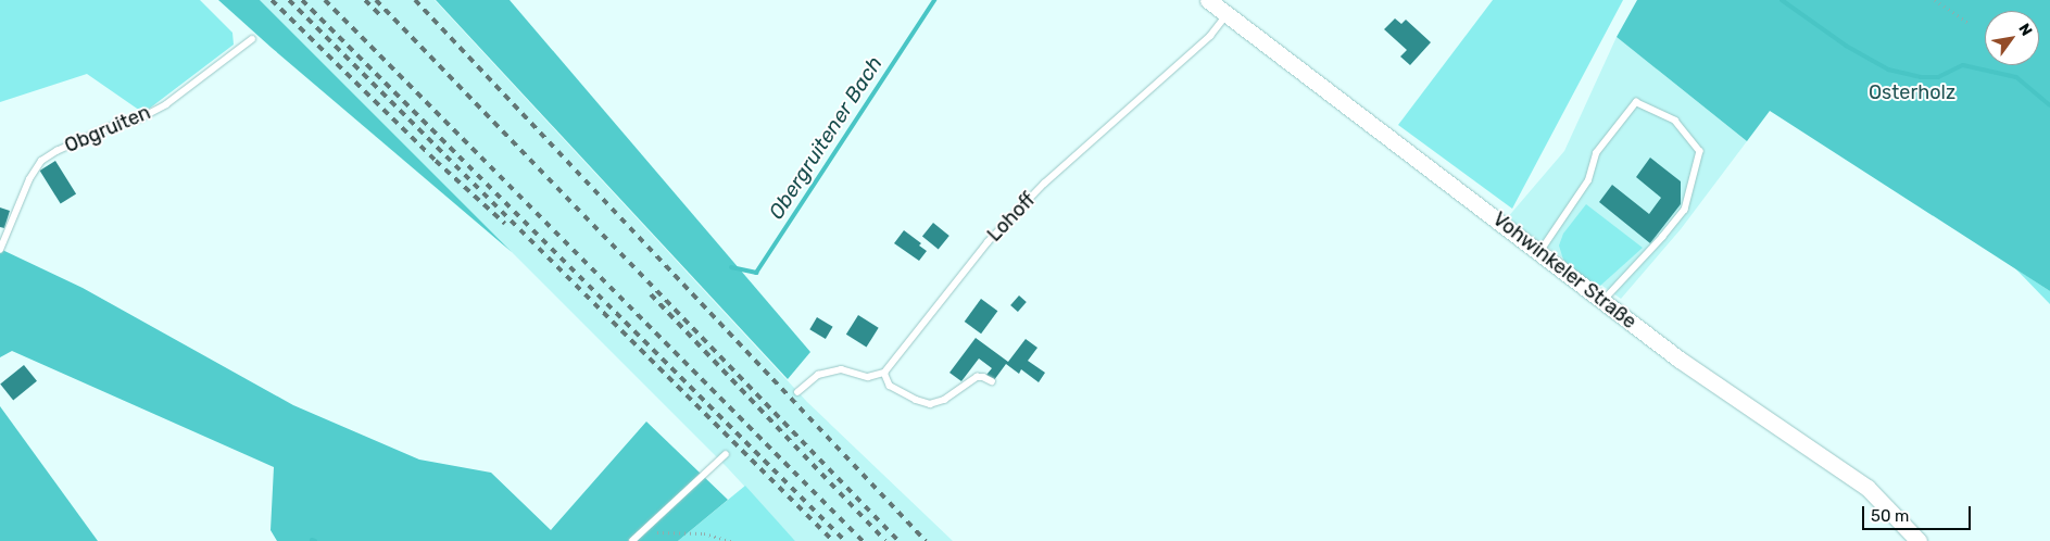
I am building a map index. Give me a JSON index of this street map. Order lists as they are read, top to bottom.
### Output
{
  "streets": {
    "street": ["Vohwinkeler Straße"],
    "lane": ["Obgruiten", "Lohoff"]
  },
  "crossings": [
    ["Lohoff", "Vohwinkeler Straße"]
  ],
  "water": ["Obergruitener Bach"],
  "parks": ["Osterholz"],
  "scale_bar": "50 m",
  "north": "top right"
}
